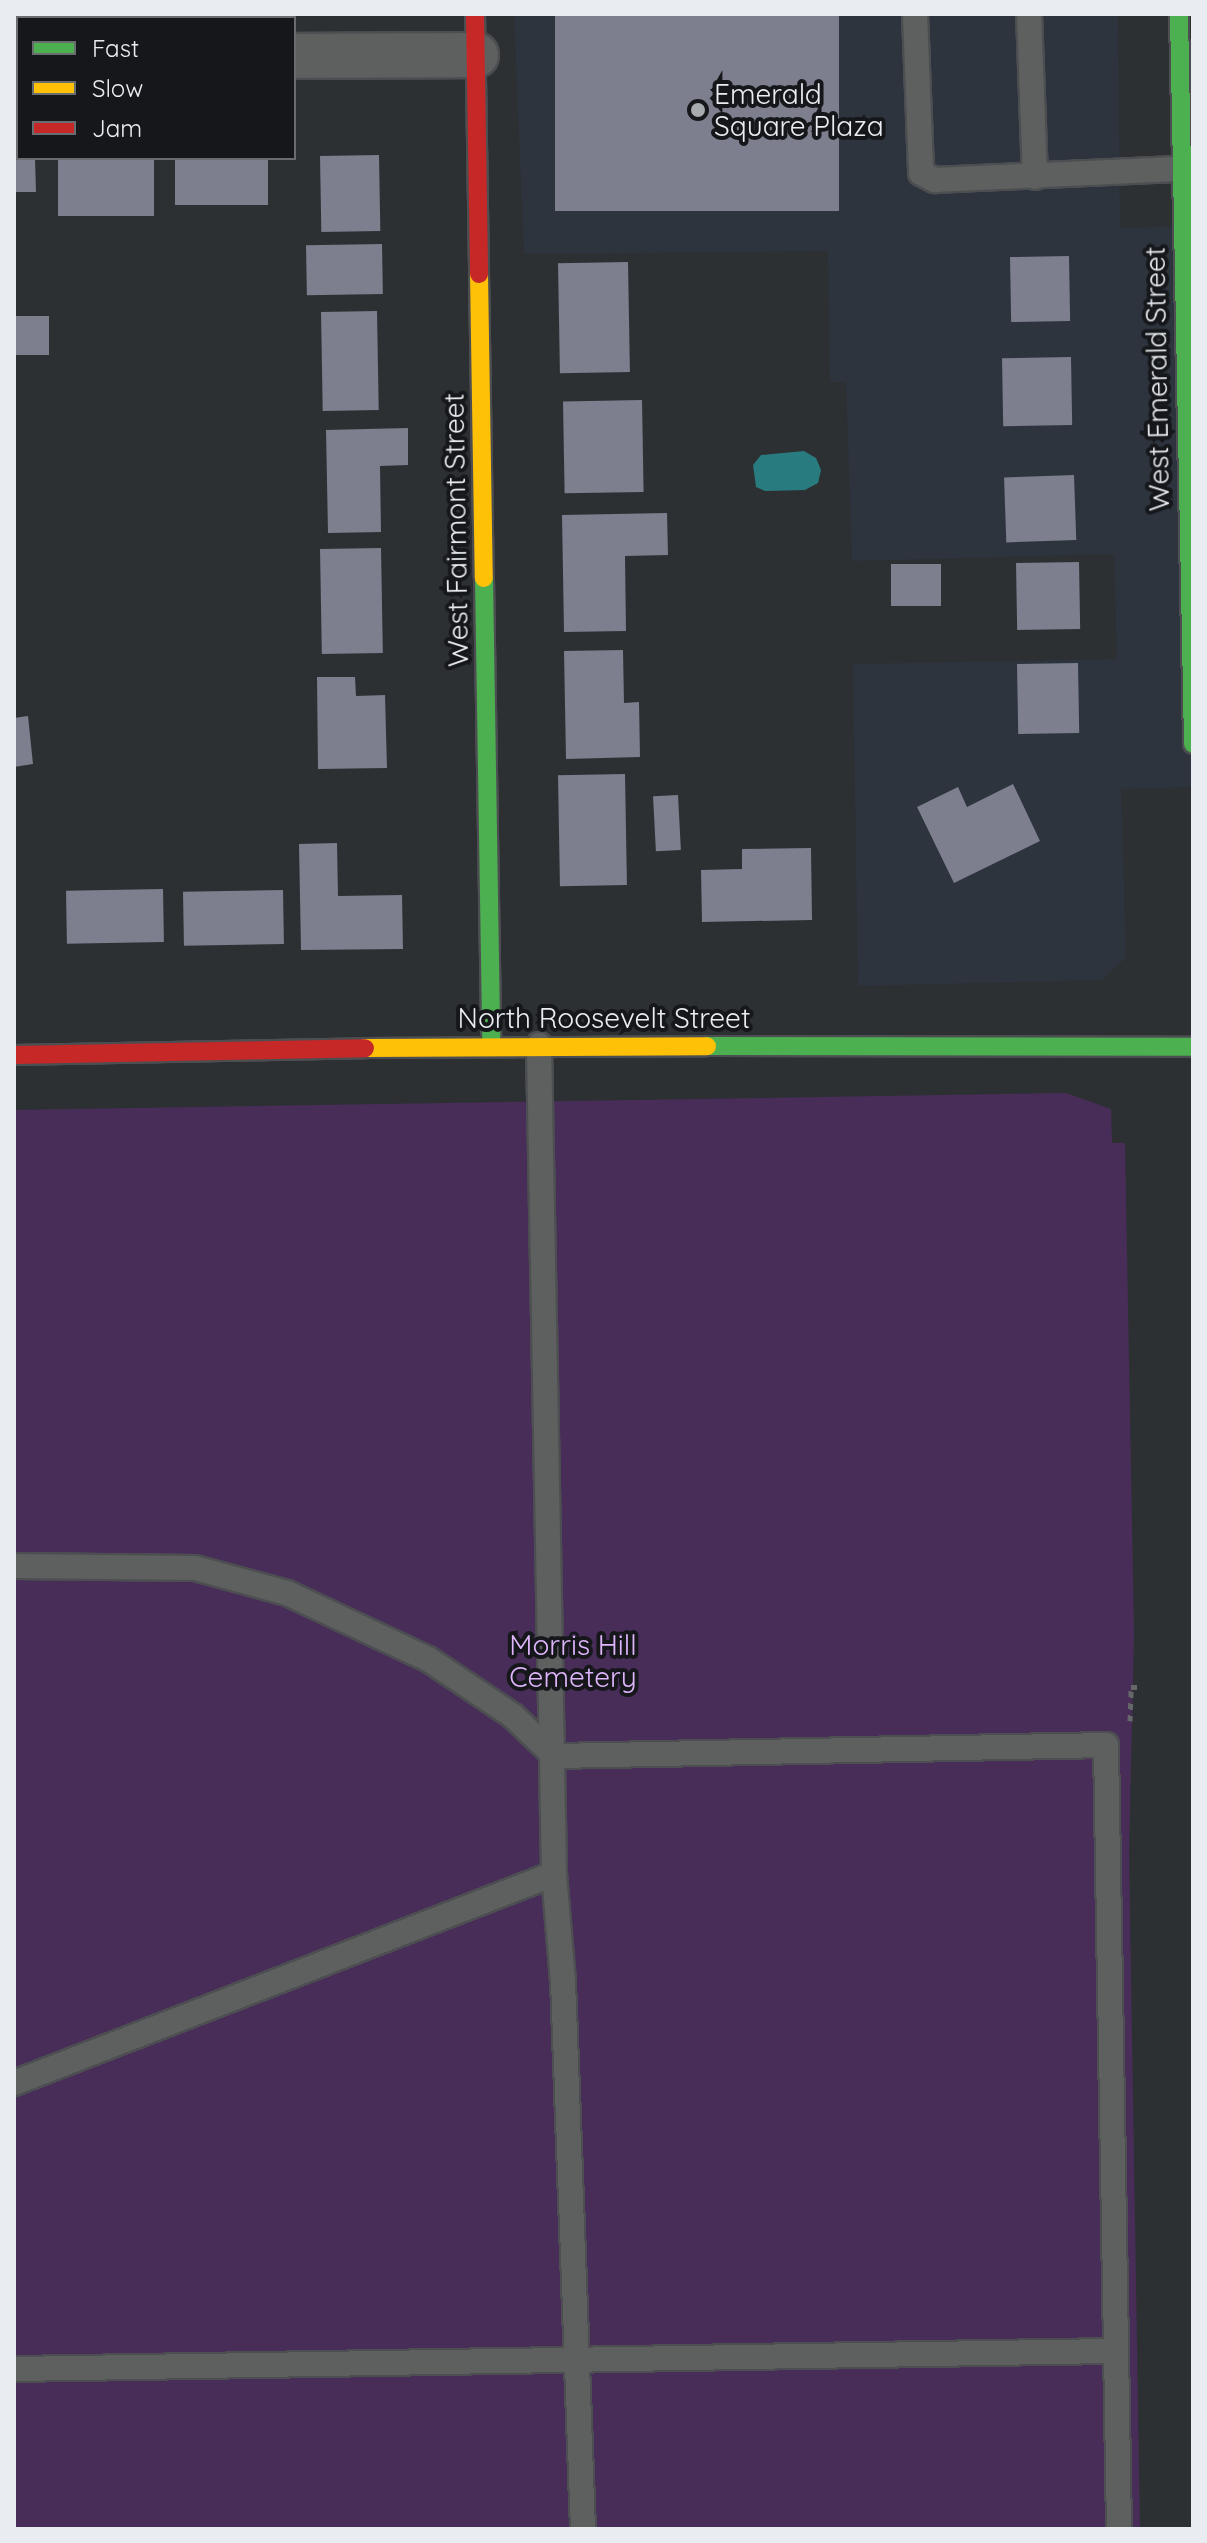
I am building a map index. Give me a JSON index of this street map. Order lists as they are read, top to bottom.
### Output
{
  "streets": {
    "street": ["West Emerald Street", "West Fairmont Street", "North Roosevelt Street"]
  },
  "crossings": [
    ["West Fairmont Street", "North Roosevelt Street"]
  ],
  "parks": ["Morris Hill Cemetery"],
  "places": ["Emerald Square Plaza"],
  "legend": ["Fast", "Slow", "Jam"]
}
